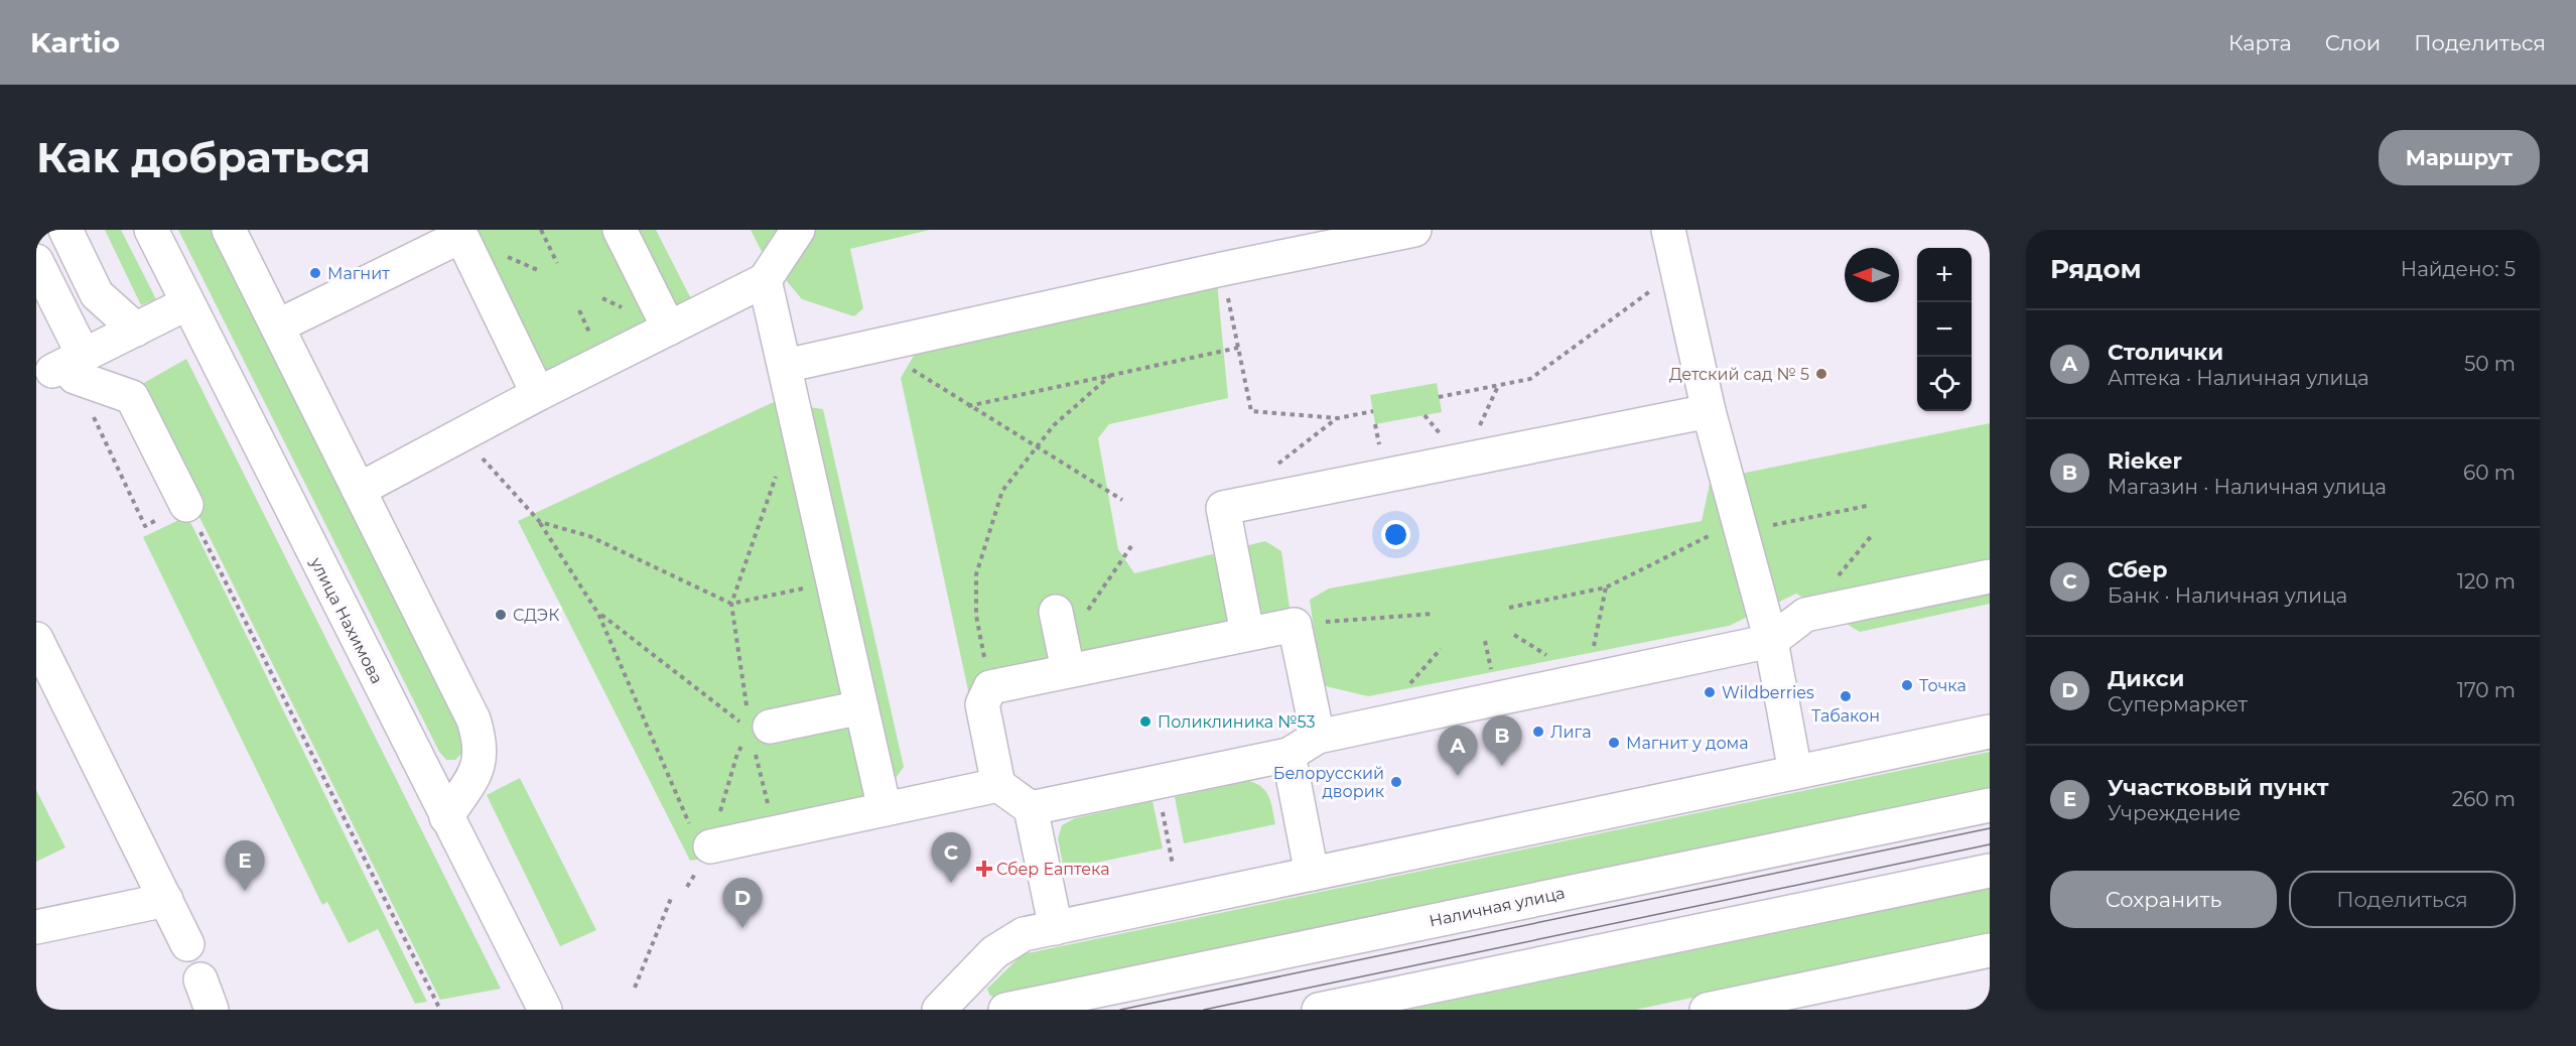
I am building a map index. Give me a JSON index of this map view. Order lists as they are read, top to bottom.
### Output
{
  "streets": {
    "street": ["улица Нахимова", "Наличная улица"]
  },
  "places": {
    "other": [
      "Магнит",
      "Детский сад № 5",
      "СДЭК",
      "Точка",
      "Wildberries",
      "Табакон",
      "Поликлиника №53",
      "Лига",
      "Магнит у дома",
      "Белорусский дворик"
    ],
    "health": ["Сбер Еаптека"]
  },
  "north": "left",
  "page": {
    "header": "Kartio",
    "nav": ["Карта", "Слои", "Поделиться"],
    "buttons": [
      "Маршрут",
      ["Сохранить", "Поделиться"]
    ],
    "title": "Как добраться",
    "heading": ["Рядом", "Найдено: 5"],
    "map_buttons": ["+", "−"],
    "list": [
      {
        "mark": "A",
        "name": "Столички",
        "note": "Аптека · Наличная улица",
        "value": "50 m"
      },
      {
        "mark": "B",
        "name": "Rieker",
        "note": "Магазин · Наличная улица",
        "value": "60 m"
      },
      {
        "mark": "C",
        "name": "Сбер",
        "note": "Банк · Наличная улица",
        "value": "120 m"
      },
      {
        "mark": "D",
        "name": "Дикси",
        "note": "Супермаркет",
        "value": "170 m"
      },
      {
        "mark": "E",
        "name": "Участковый пункт",
        "note": "Учреждение",
        "value": "260 m"
      }
    ],
    "pins": [
      "B",
      "A",
      "C",
      "E",
      "D"
    ]
  }
}
